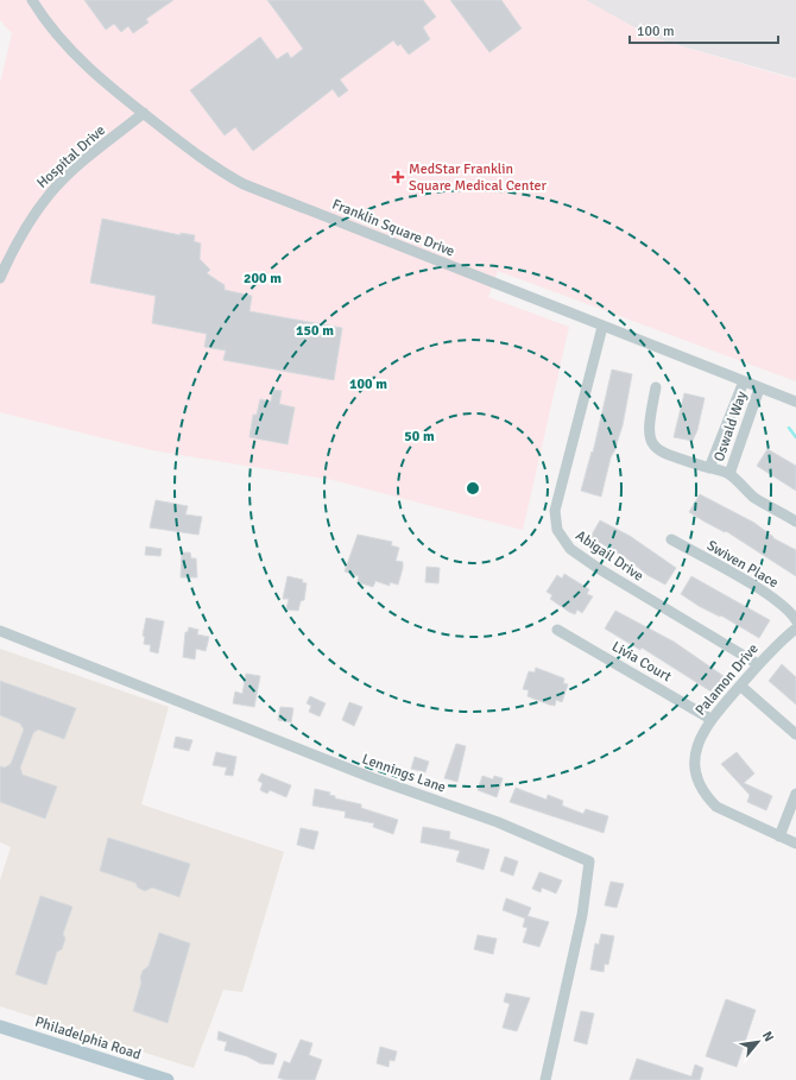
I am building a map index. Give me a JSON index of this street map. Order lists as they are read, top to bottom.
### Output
{
  "streets": {
    "main road": ["Philadelphia Road"],
    "street": [
      "Hospital Drive",
      "Franklin Square Drive",
      "Oswald Way",
      "Abigail Drive",
      "Swiven Place",
      "Livia Court",
      "Palamon Drive",
      "Lennings Lane"
    ]
  },
  "crossings": [
    ["Hospital Drive", "Franklin Square Drive"],
    ["Franklin Square Drive", "Oswald Way"],
    ["Franklin Square Drive", "Abigail Drive"],
    ["Abigail Drive", "Palamon Drive"],
    ["Livia Court", "Palamon Drive"]
  ],
  "places": {
    "health": ["MedStar Franklin Square Medical Center"]
  },
  "scale_bar": "100 m",
  "north": "top right",
  "rings": [
    "200 m",
    "150 m",
    "100 m",
    "50 m"
  ]
}
